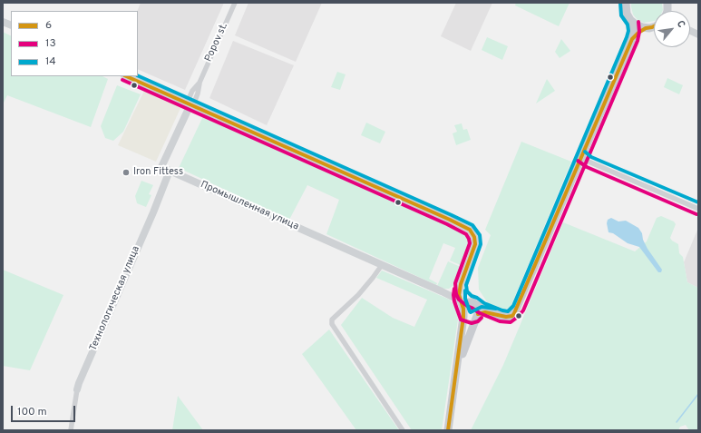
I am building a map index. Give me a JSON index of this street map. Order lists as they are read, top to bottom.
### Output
{
  "streets": {
    "street": ["Popov st.", "Промышленная улица", "Технологическая улица"]
  },
  "crossings": [
    ["Промышленная улица", "Технологическая улица"]
  ],
  "places": ["Iron Fittess"],
  "lines": ["transit line 14", "transit line 13", "transit line 6"],
  "legend": ["6", "13", "14"],
  "scale_bar": "100 m",
  "north": "top right"
}
